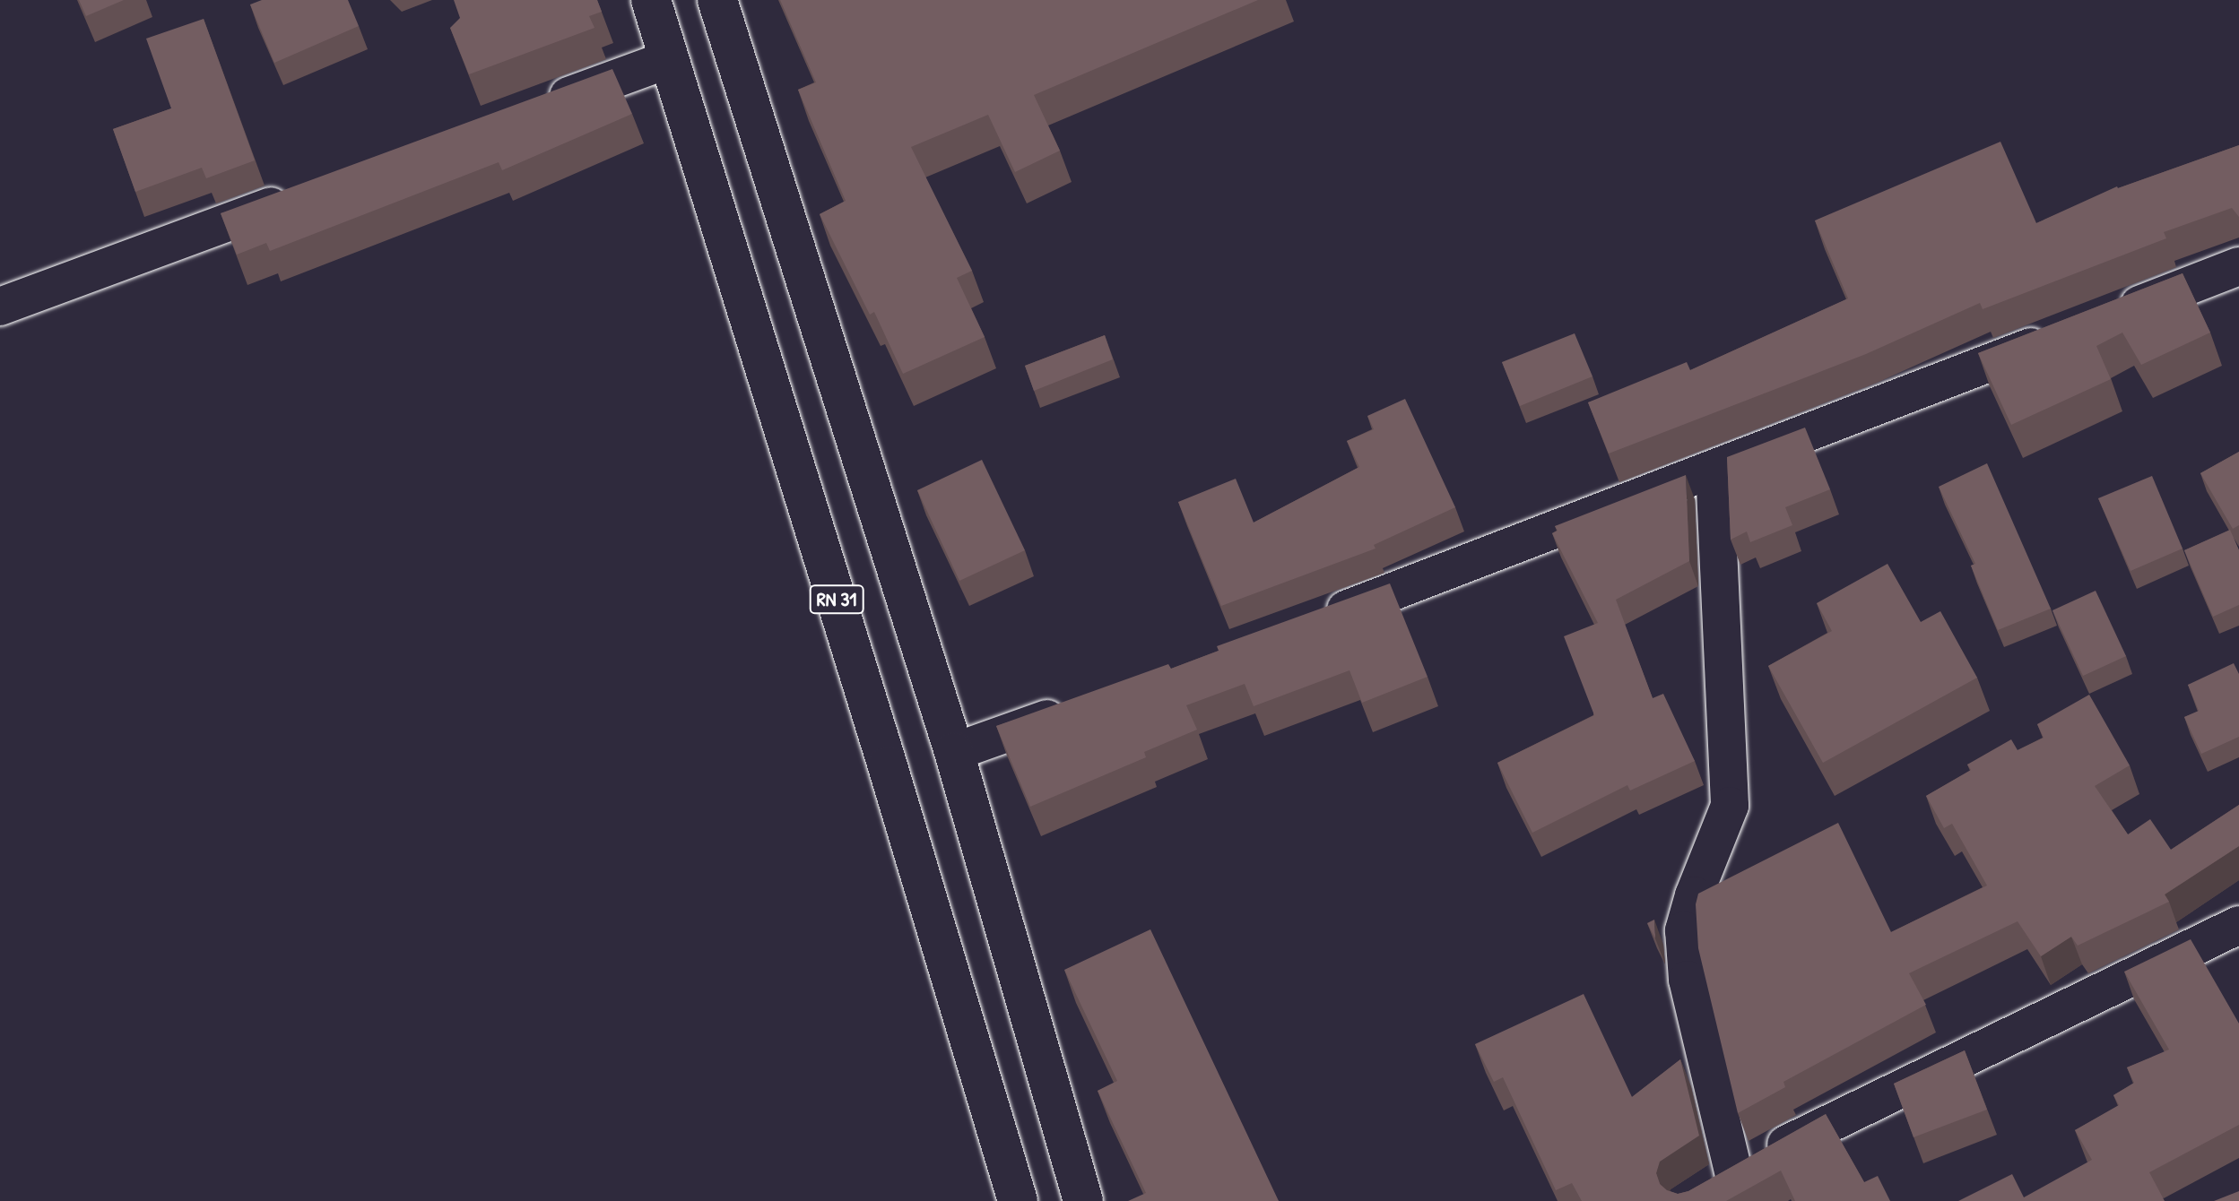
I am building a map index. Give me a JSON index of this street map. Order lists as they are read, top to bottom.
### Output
{
  "streets": {
    "highway": ["RN 31"]
  }
}
